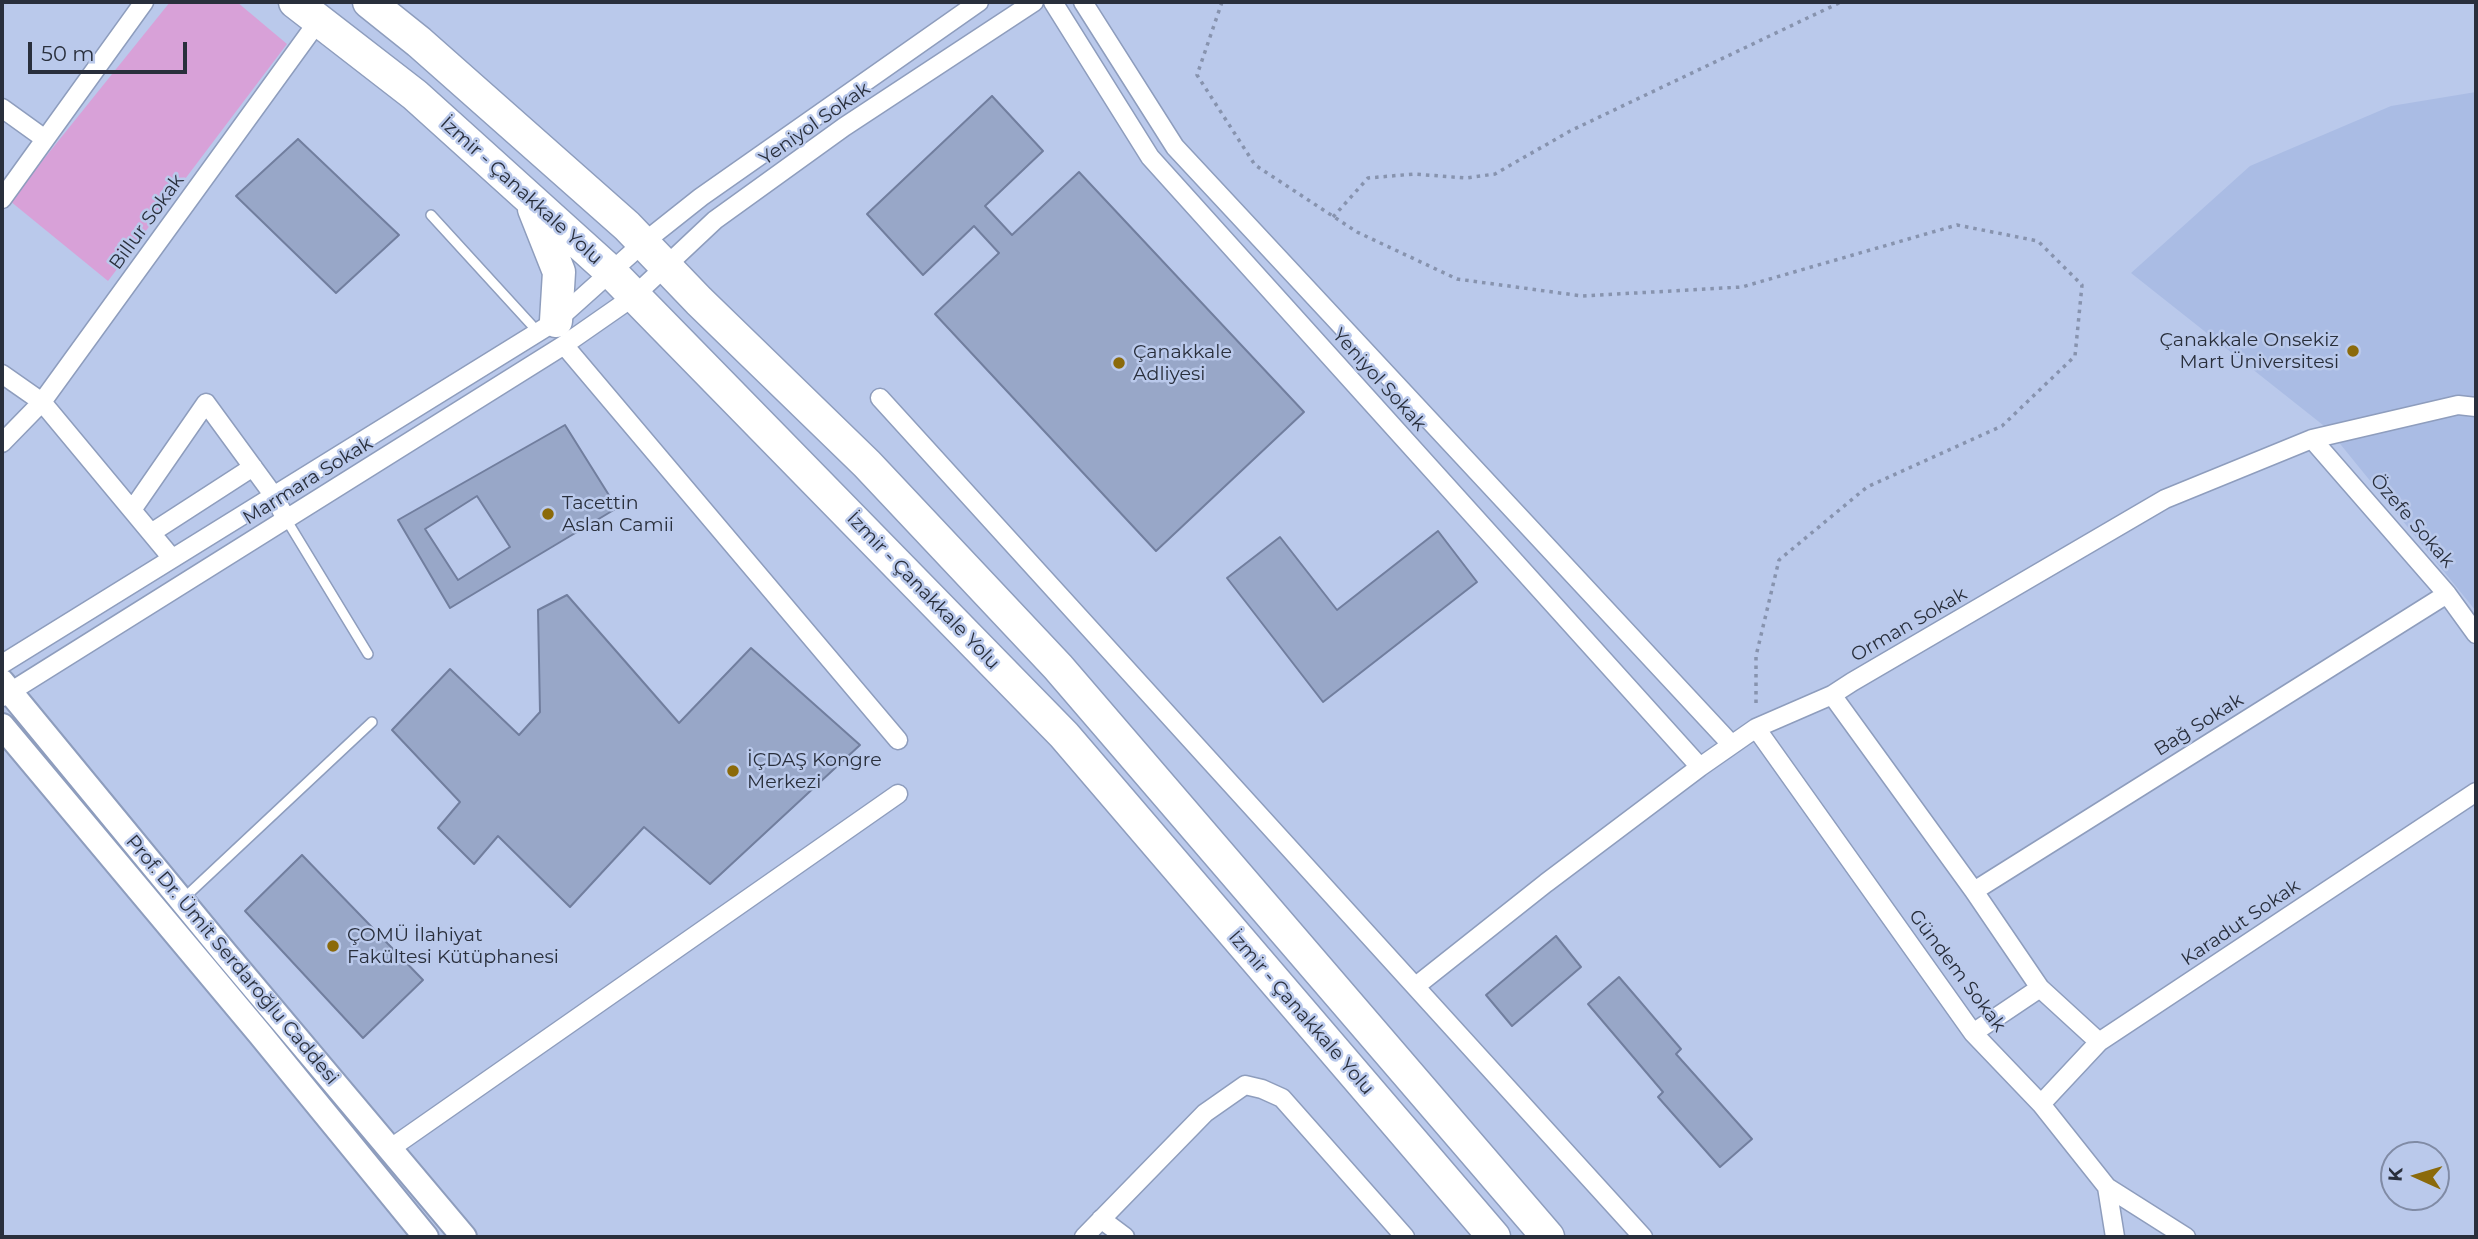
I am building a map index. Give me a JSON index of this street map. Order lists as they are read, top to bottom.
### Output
{
  "streets": {
    "highway": ["İzmir - Çanakkale Yolu"],
    "street": [
      "Yeniyol Sokak",
      "Billur Sokak",
      "Marmara Sokak",
      "Özefe Sokak",
      "Orman Sokak",
      "Bağ Sokak",
      "Karadut Sokak",
      "Prof. Dr. Ümit Serdaroğlu Caddesi",
      "Gündem Sokak"
    ]
  },
  "crossings": [
    ["Yeniyol Sokak", "İzmir - Çanakkale Yolu"],
    ["Yeniyol Sokak", "Marmara Sokak"],
    ["Yeniyol Sokak", "Orman Sokak"],
    ["İzmir - Çanakkale Yolu", "Billur Sokak"],
    ["İzmir - Çanakkale Yolu", "Marmara Sokak"],
    ["Marmara Sokak", "Prof. Dr. Ümit Serdaroğlu Caddesi"],
    ["Özefe Sokak", "Orman Sokak"],
    ["Özefe Sokak", "Bağ Sokak"],
    ["Orman Sokak", "Gündem Sokak"],
    ["Karadut Sokak", "Gündem Sokak"]
  ],
  "places": [
    "Çanakkale Onsekiz Mart Üniversitesi",
    "Çanakkale Adliyesi",
    "Tacettin Aslan Camii",
    "İÇDAŞ Kongre Merkezi",
    "ÇOMÜ İlahiyat Fakültesi Kütüphanesi"
  ],
  "scale_bar": "50 m",
  "north": "left"
}
